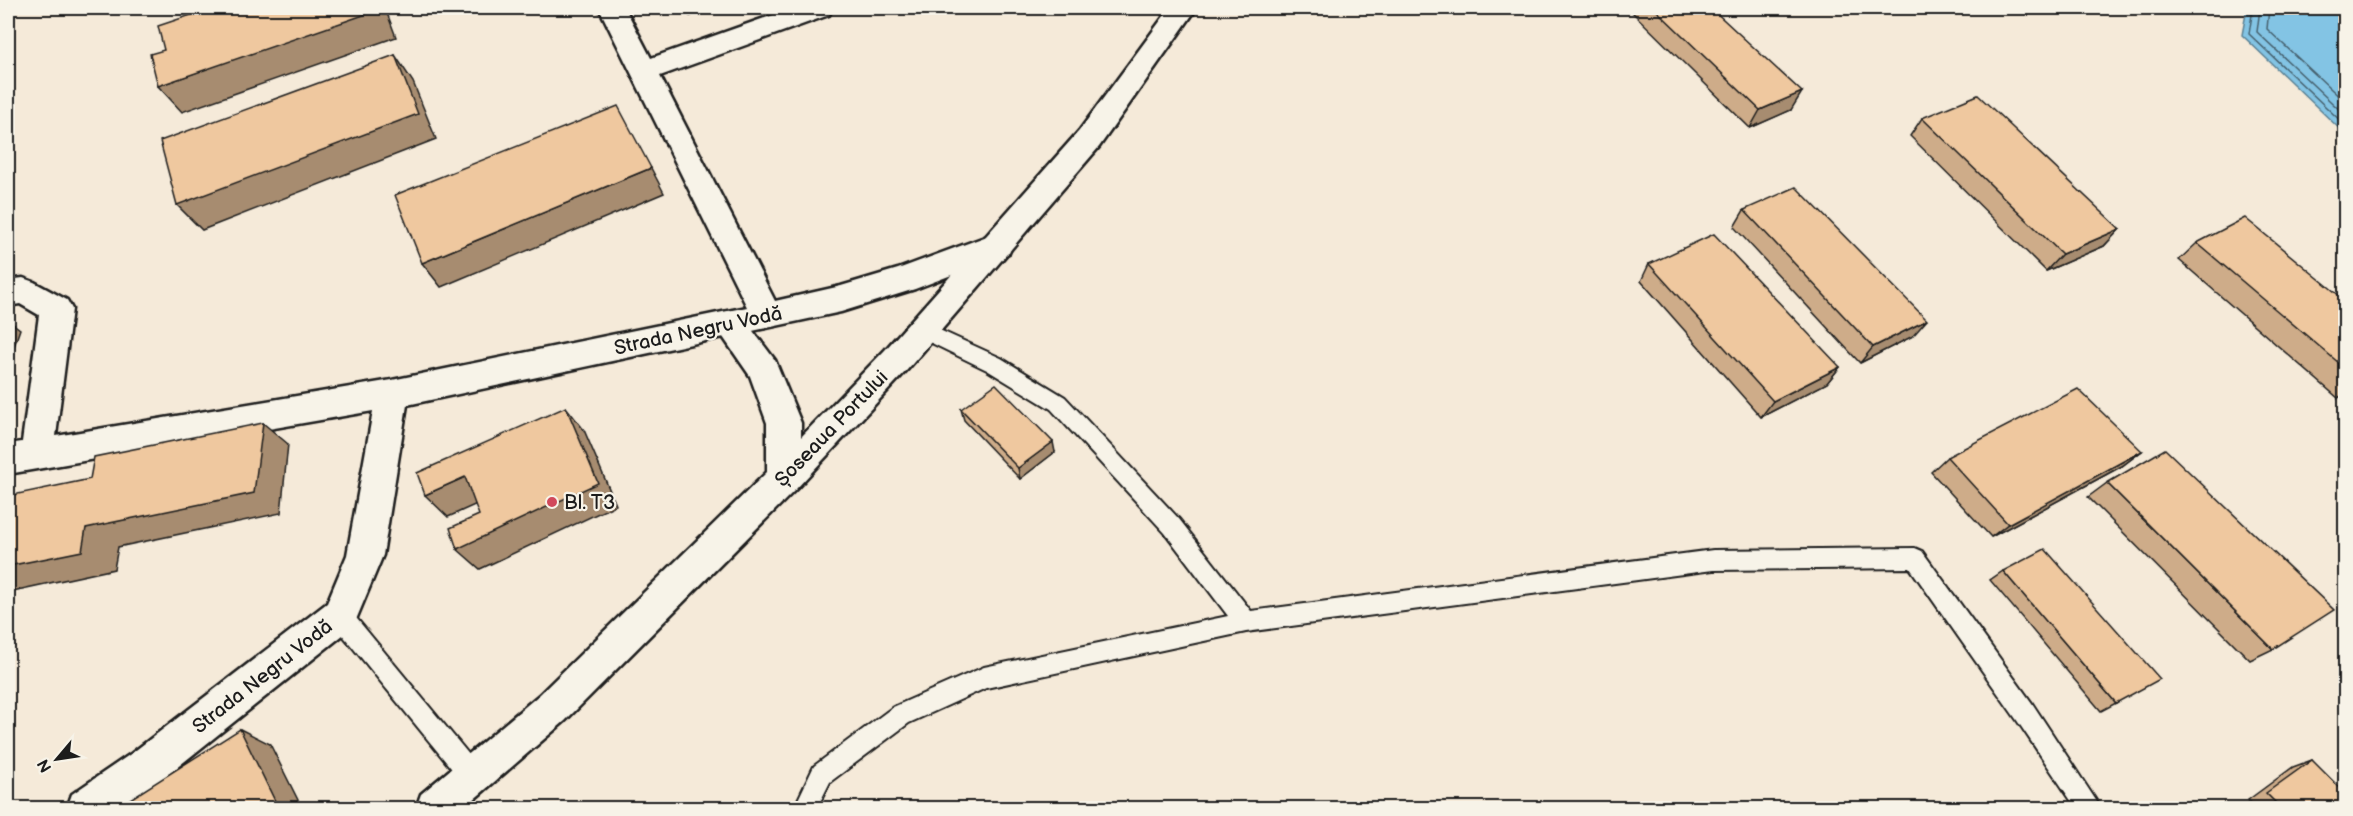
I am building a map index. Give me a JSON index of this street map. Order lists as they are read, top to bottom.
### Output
{
  "streets": {
    "street": ["Strada Negru Vodă", "Șoseaua Portului"]
  },
  "crossings": [
    ["Strada Negru Vodă", "Șoseaua Portului"]
  ],
  "places": ["Bl. T3"],
  "north": "bottom left"
}
